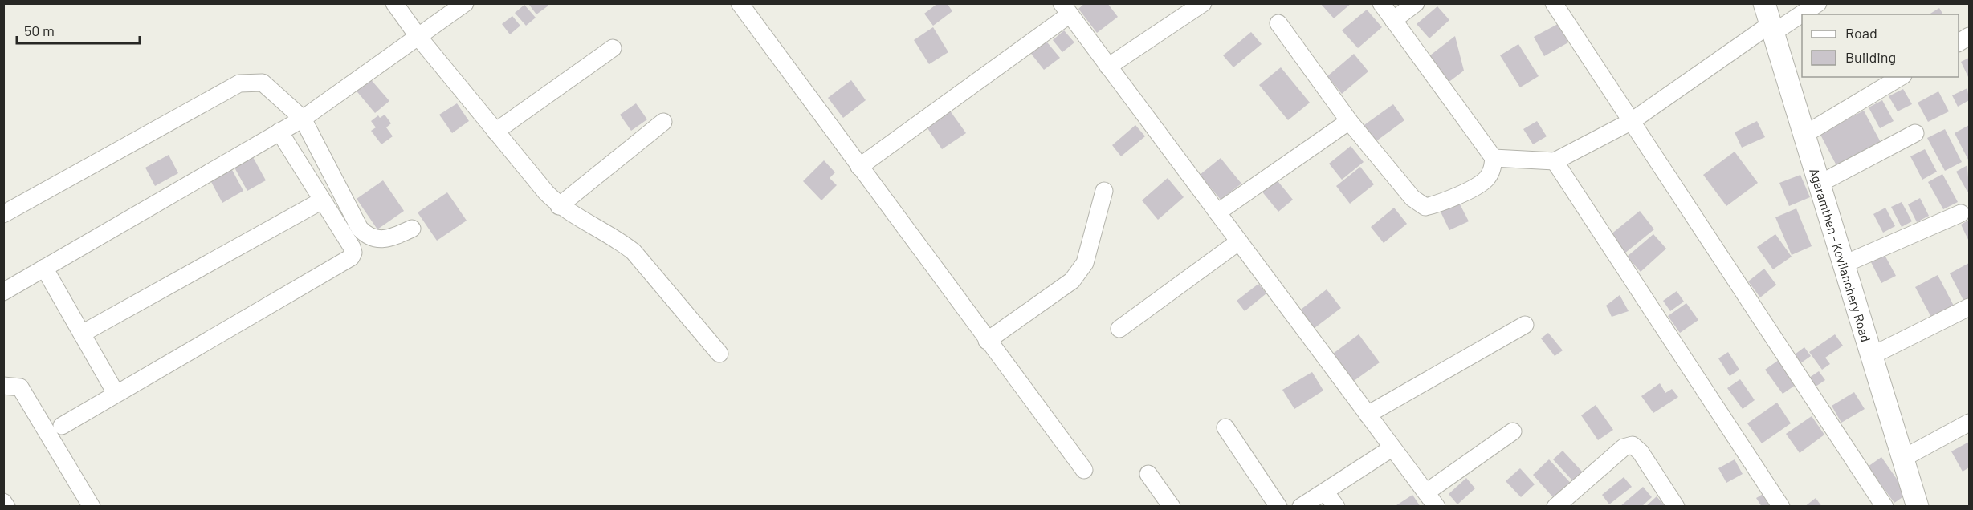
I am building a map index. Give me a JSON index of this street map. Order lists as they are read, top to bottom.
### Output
{
  "streets": {
    "main road": ["Agaramthen - Kovilanchery Road"]
  },
  "legend": ["Road", "Building"],
  "scale_bar": "50 m"
}
